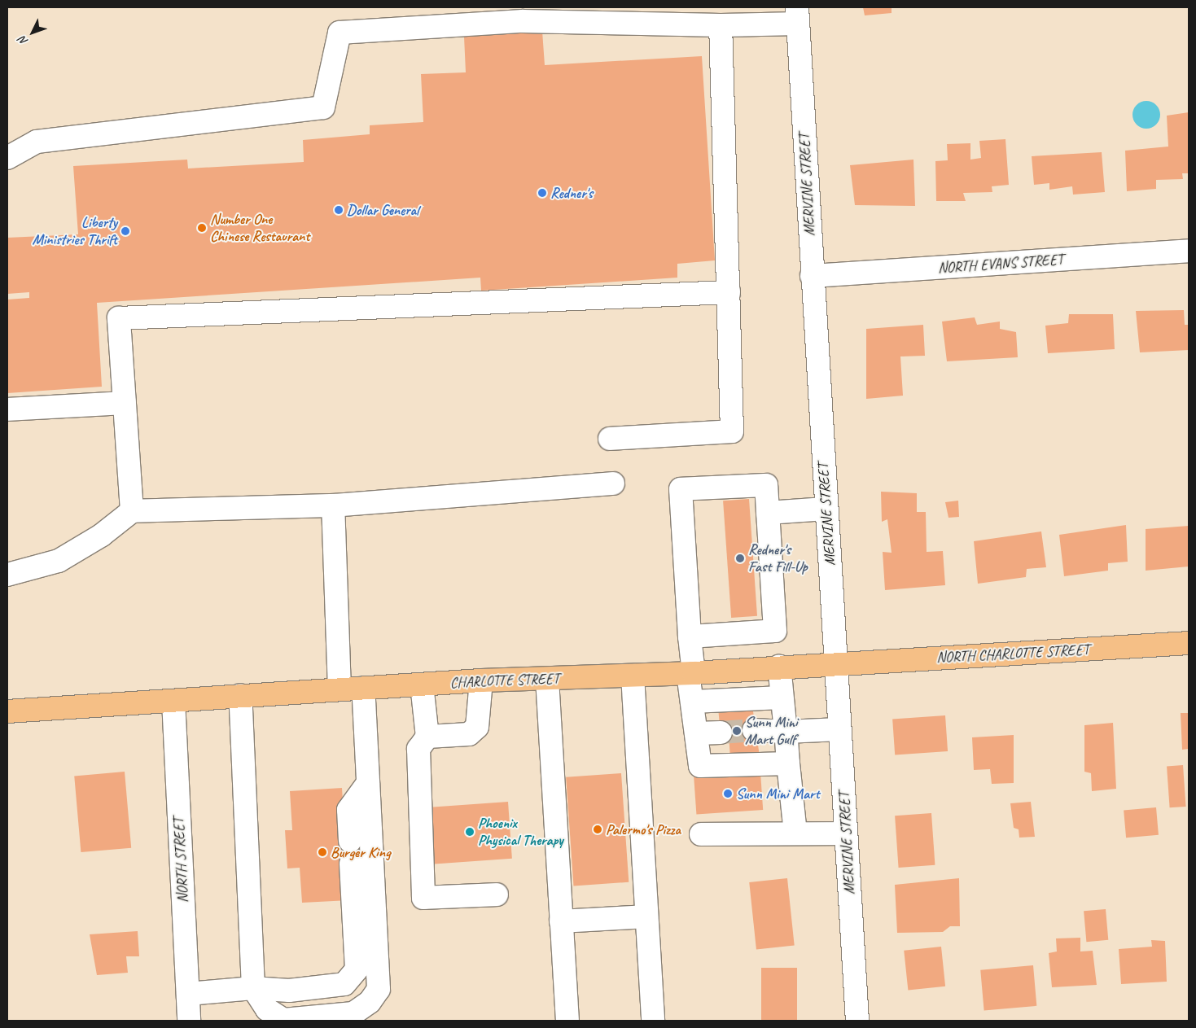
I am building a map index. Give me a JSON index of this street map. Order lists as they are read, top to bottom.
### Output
{
  "streets": {
    "main road": ["NORTH CHARLOTTE STREET", "CHARLOTTE STREET"],
    "street": ["MERVINE STREET", "NORTH EVANS STREET", "NORTH STREET"]
  },
  "crossings": [
    ["MERVINE STREET", "NORTH EVANS STREET"],
    ["MERVINE STREET", "NORTH CHARLOTTE STREET"],
    ["MERVINE STREET", "CHARLOTTE STREET"],
    ["NORTH CHARLOTTE STREET", "CHARLOTTE STREET"],
    ["CHARLOTTE STREET", "NORTH STREET"]
  ],
  "places": [
    "Redner's",
    "Dollar General",
    "Number One Chinese Restaurant",
    "Liberty Ministries Thrift",
    "Redner's Fast Fill-Up",
    "Sunn Mini Mart Gulf",
    "Sunn Mini Mart",
    "Palermo's Pizza",
    "Phoenix Physical Therapy",
    "Burger King"
  ],
  "north": "bottom left"
}
